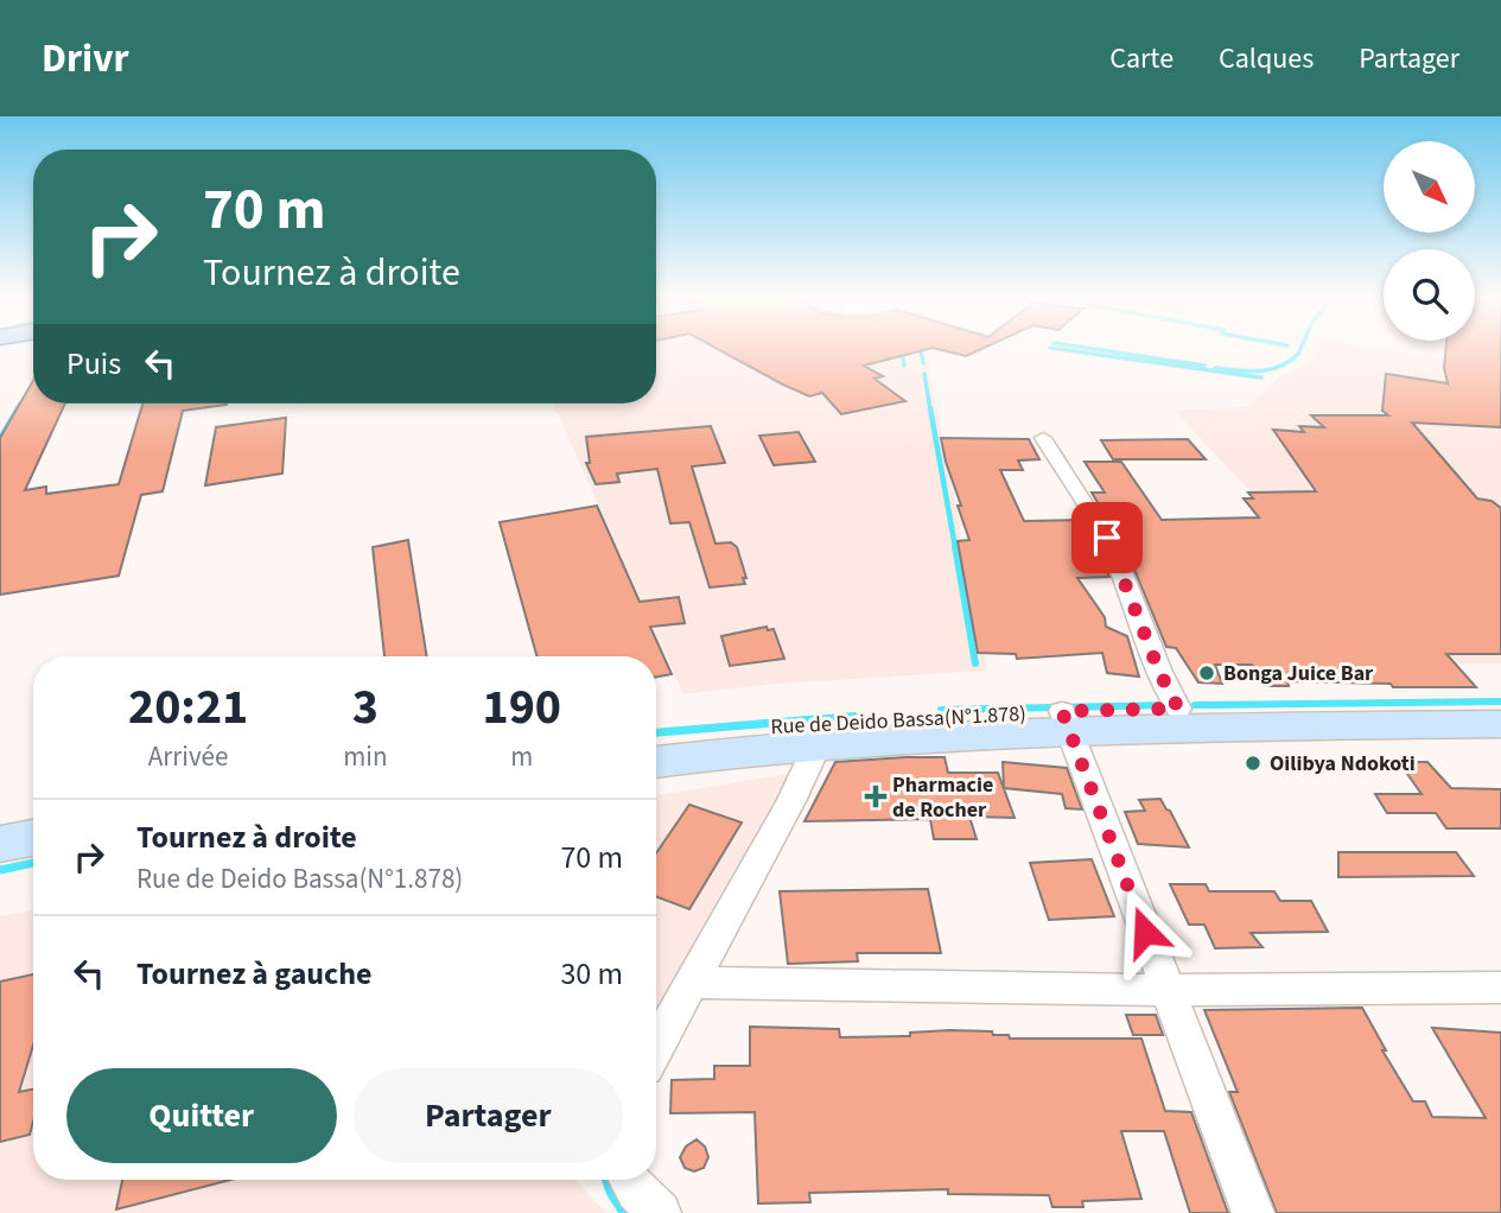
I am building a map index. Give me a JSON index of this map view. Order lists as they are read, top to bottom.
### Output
{
  "streets": {
    "main road": ["Rue de Deido Bassa(N°1.878)"]
  },
  "places": {
    "other": ["Bonga Juice Bar", "Oilibya Ndokoti"],
    "health": ["Pharmacie de Rocher"]
  },
  "north": "bottom right",
  "page": {
    "header": "Drivr",
    "nav": ["Carte", "Calques", "Partager"],
    "turn": ["70 m", "Tournez à droite"],
    "then": "Puis",
    "eta": [
      "20:21",
      "Arrivée",
      "3",
      "min",
      "190",
      "m"
    ],
    "list": [
      {
        "name": "Tournez à droite",
        "note": "Rue de Deido Bassa(N°1.878)",
        "value": "70 m"
      },
      {
        "name": "Tournez à gauche",
        "value": "30 m"
      }
    ],
    "buttons": ["Quitter", "Partager"]
  }
}
